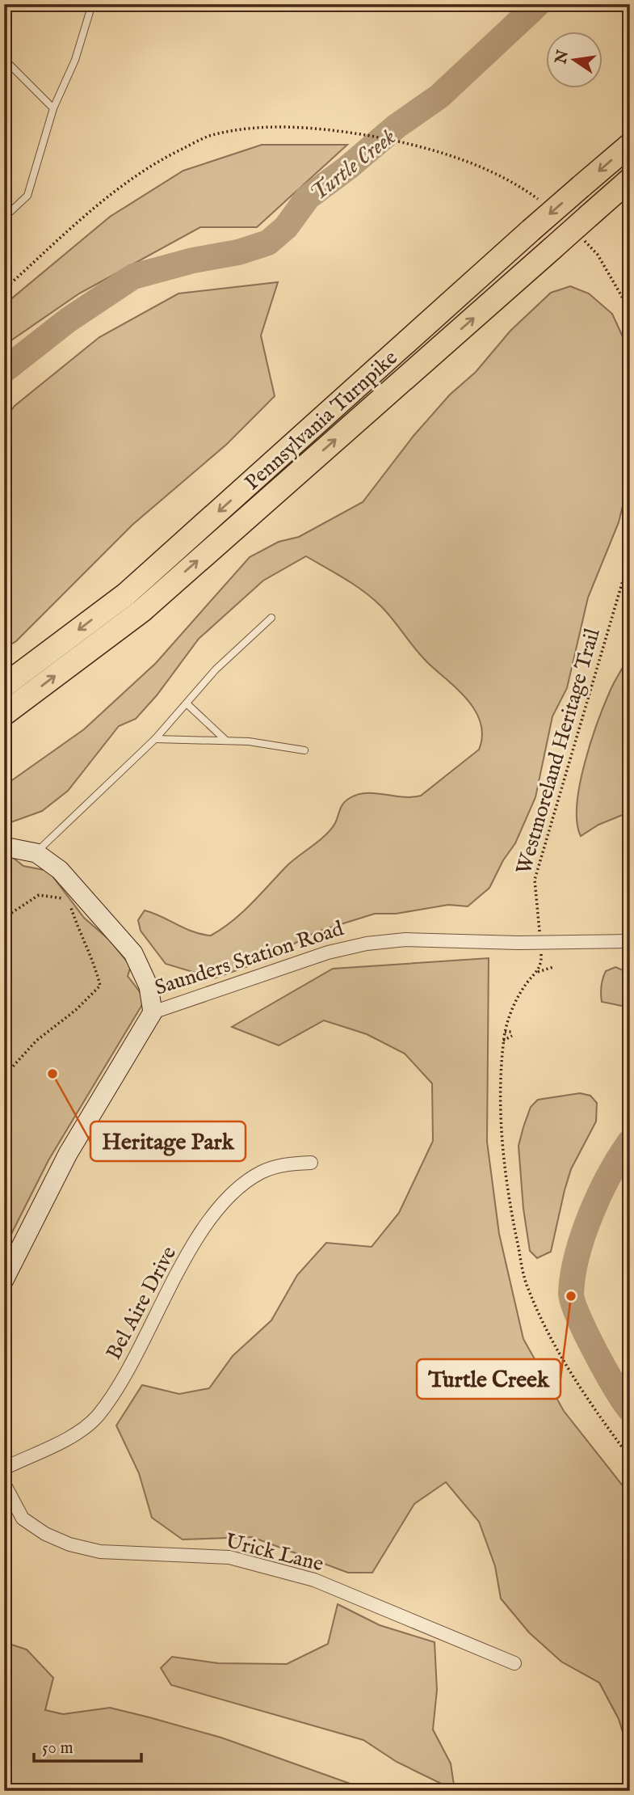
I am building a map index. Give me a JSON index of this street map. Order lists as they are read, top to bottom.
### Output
{
  "streets": {
    "highway": ["Pennsylvania Turnpike"],
    "street": ["Saunders Station Road", "Bel Aire Drive", "Urick Lane"],
    "path": ["Westmoreland Heritage Trail"]
  },
  "crossings": [
    ["Westmoreland Heritage Trail", "Saunders Station Road"]
  ],
  "water": ["Turtle Creek"],
  "places": ["Heritage Park", "Turtle Creek"],
  "scale_bar": "50 m",
  "north": "left"
}
